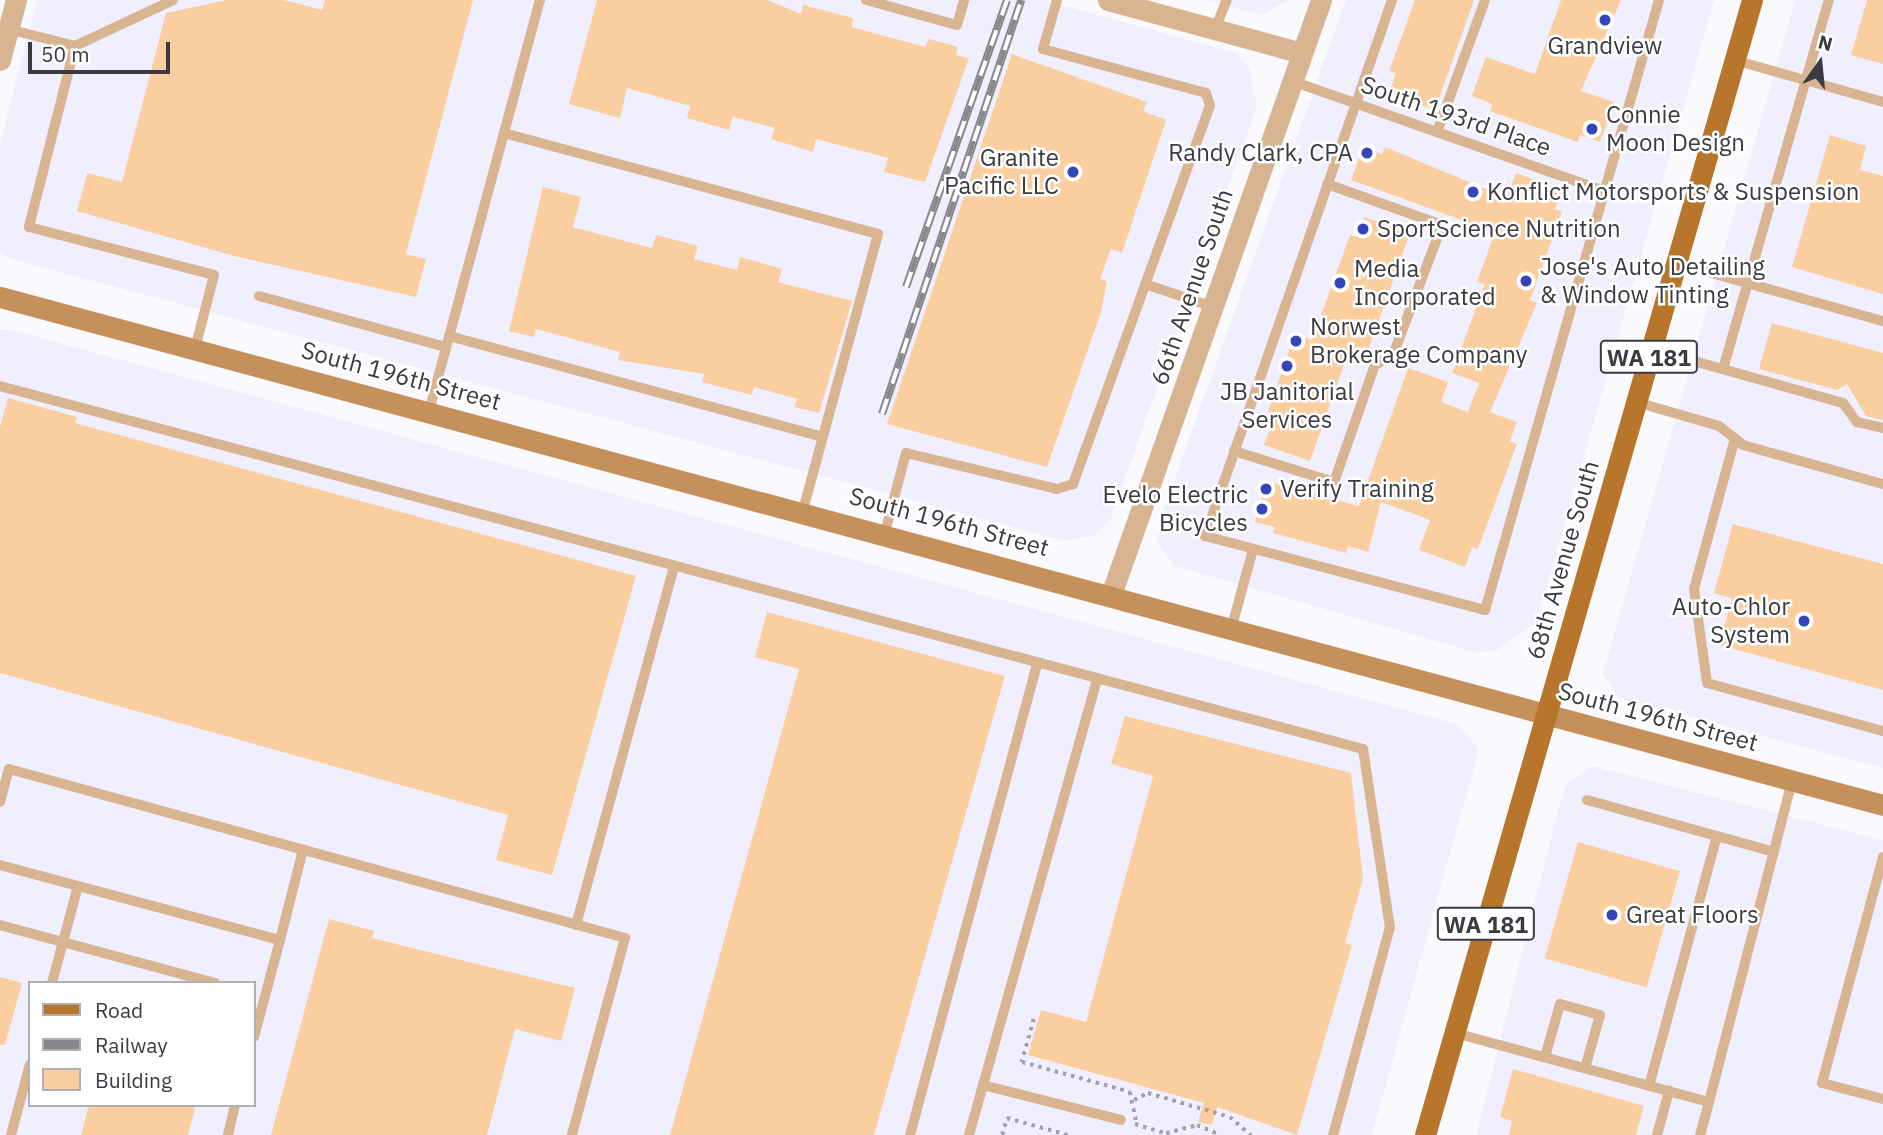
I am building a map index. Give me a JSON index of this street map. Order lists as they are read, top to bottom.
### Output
{
  "streets": {
    "main road": ["WA 181", "South 196th Street", "68th Avenue South"],
    "street": ["66th Avenue South"],
    "lane": ["South 193rd Place"]
  },
  "crossings": [
    ["South 193rd Place", "66th Avenue South"],
    ["66th Avenue South", "South 196th Street"],
    ["South 196th Street", "68th Avenue South"]
  ],
  "places": [
    "Grandview",
    "Connie Moon Design",
    "Randy Clark, CPA",
    "Granite Pacific LLC",
    "Konflict Motorsports & Suspension",
    "SportScience Nutrition",
    "Jose's Auto Detailing & Window Tinting",
    "Media Incorporated",
    "Norwest Brokerage Company",
    "JB Janitorial Services",
    "Verify Training",
    "Evelo Electric Bicycles",
    "Auto-Chlor System",
    "Great Floors"
  ],
  "legend": ["Road", "Railway", "Building"],
  "scale_bar": "50 m",
  "north": "top"
}
